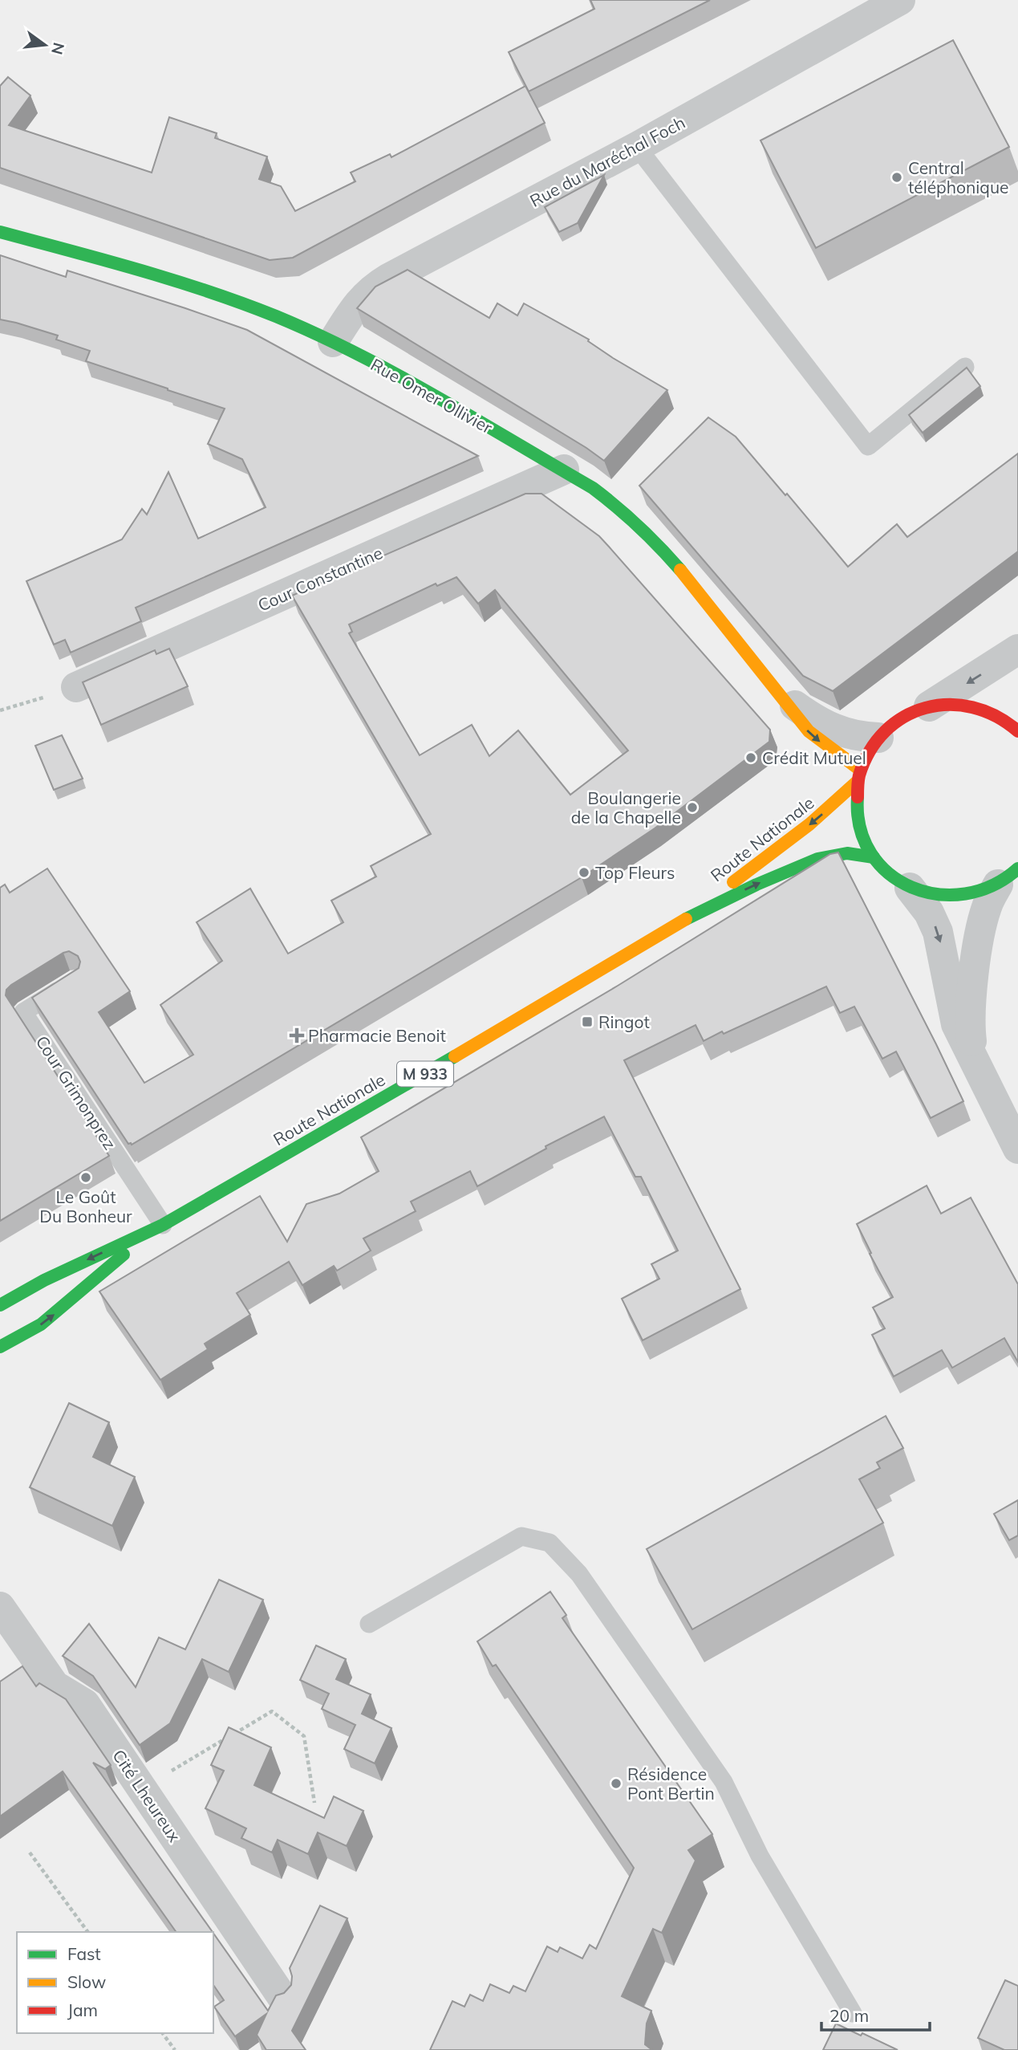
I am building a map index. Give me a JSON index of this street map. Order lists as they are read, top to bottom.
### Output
{
  "streets": {
    "main road": ["Rue Omer Ollivier", "Route Nationale", "M 933"],
    "street": ["Rue du Maréchal Foch", "Cour Constantine", "Cité Lheureux"],
    "lane": ["Cour Grimonprez"]
  },
  "crossings": [
    ["Rue du Maréchal Foch", "Rue Omer Ollivier"],
    ["Rue Omer Ollivier", "Cour Constantine"],
    ["Rue Omer Ollivier", "Route Nationale"],
    ["Route Nationale", "Cour Grimonprez"]
  ],
  "places": {
    "other": [
      "Central téléphonique",
      "Crédit Mutuel",
      "Boulangerie de la Chapelle",
      "Top Fleurs",
      "Le Goût Du Bonheur",
      "Résidence Pont Bertin"
    ],
    "transit": ["Ringot"],
    "health": ["Pharmacie Benoit"]
  },
  "legend": ["Fast", "Slow", "Jam"],
  "scale_bar": "20 m",
  "north": "right"
}
